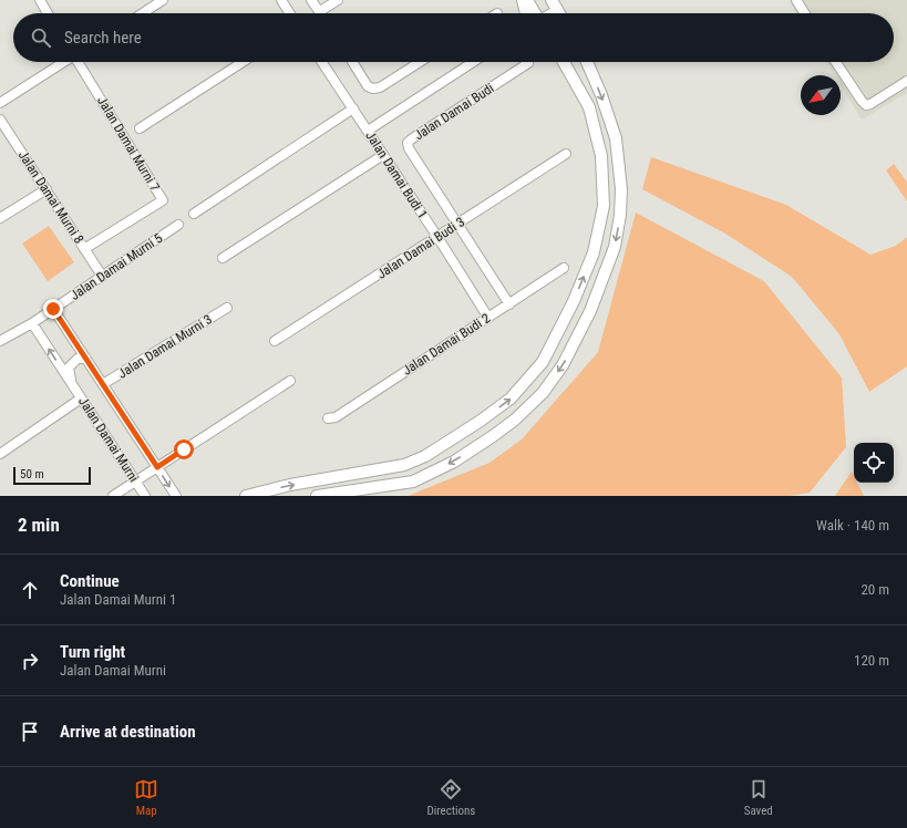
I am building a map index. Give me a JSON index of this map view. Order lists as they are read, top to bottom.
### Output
{
  "streets": {
    "street": [
      "Jalan Damai Budi",
      "Jalan Damai Murni 7",
      "Jalan Damai Budi 1",
      "Jalan Damai Murni 8",
      "Jalan Damai Budi 3",
      "Jalan Damai Murni 5",
      "Jalan Damai Budi 2",
      "Jalan Damai Murni 3",
      "Jalan Damai Murni"
    ]
  },
  "crossings": [
    ["Jalan Damai Budi", "Jalan Damai Budi 3"],
    ["Jalan Damai Budi", "Jalan Damai Budi 2"],
    ["Jalan Damai Murni 7", "Jalan Damai Murni 8"],
    ["Jalan Damai Budi 1", "Jalan Damai Budi 3"],
    ["Jalan Damai Budi 1", "Jalan Damai Budi 2"],
    ["Jalan Damai Murni 8", "Jalan Damai Murni 5"],
    ["Jalan Damai Murni 5", "Jalan Damai Murni"],
    ["Jalan Damai Murni 3", "Jalan Damai Murni"]
  ],
  "scale_bar": "50 m",
  "north": "bottom left",
  "page": {
    "search": "Search here",
    "scale": "50 m",
    "heading": ["2 min", "Walk · 140 m"],
    "list": [
      ["Continue", "Jalan Damai Murni 1", "20 m"],
      ["Turn right", "Jalan Damai Murni", "120 m"],
      "Arrive at destination"
    ],
    "nav": ["Map", "Directions", "Saved"]
  }
}
